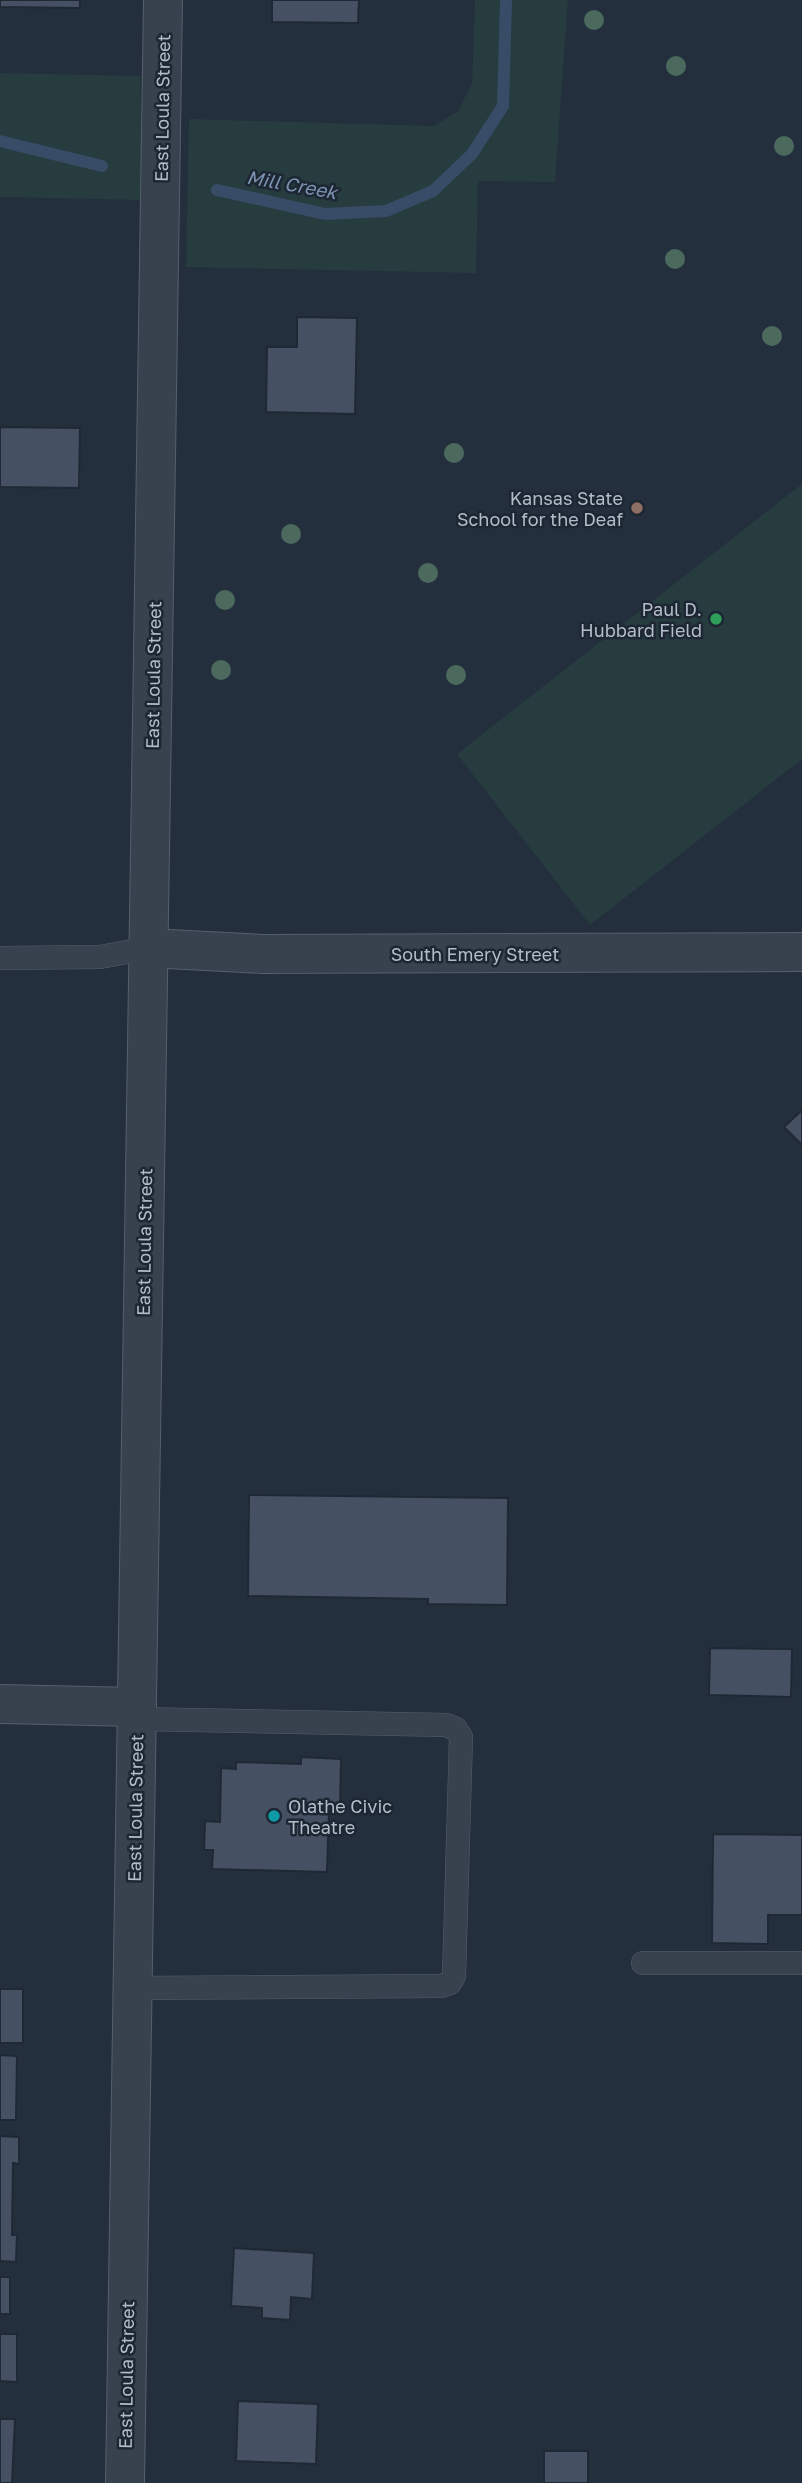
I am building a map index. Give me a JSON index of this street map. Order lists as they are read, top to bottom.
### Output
{
  "streets": {
    "street": ["East Loula Street", "South Emery Street"]
  },
  "crossings": [
    ["East Loula Street", "South Emery Street"]
  ],
  "water": ["Mill Creek"],
  "places": ["Kansas State School for the Deaf", "Paul D. Hubbard Field", "Olathe Civic Theatre"]
}
